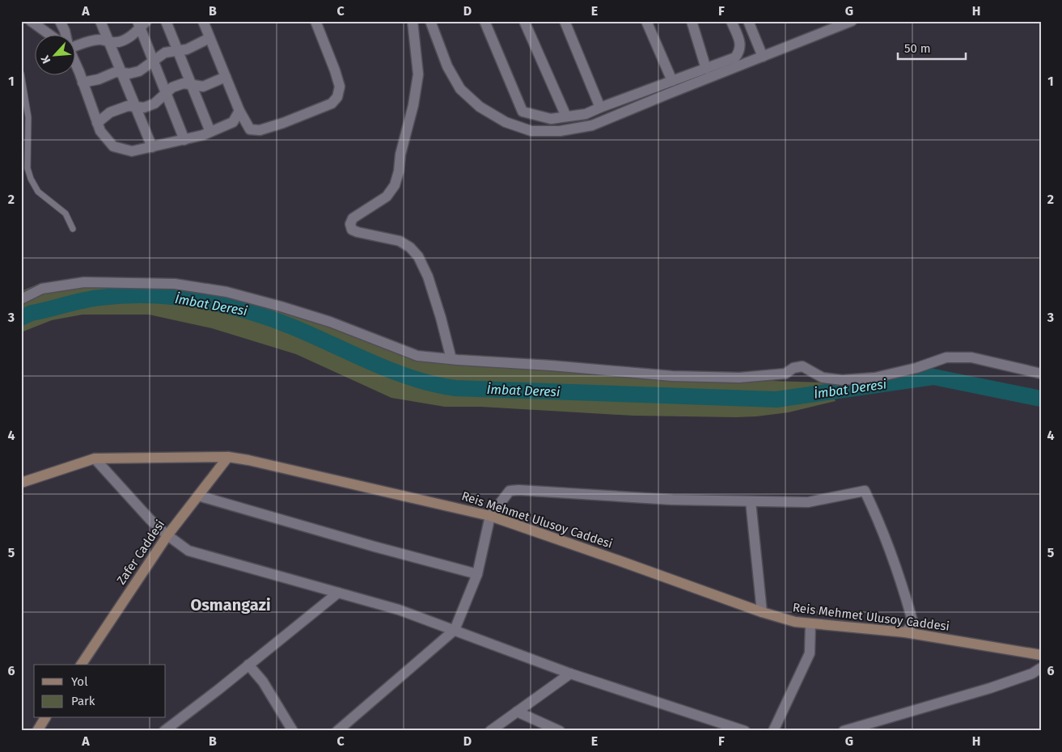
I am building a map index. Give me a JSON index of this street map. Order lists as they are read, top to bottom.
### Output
{
  "streets": {
    "street": ["Reis Mehmet Ulusoy Caddesi", "Zafer Caddesi"]
  },
  "crossings": [
    ["Reis Mehmet Ulusoy Caddesi", "Zafer Caddesi"]
  ],
  "districts": ["Osmangazi"],
  "water": ["İmbat Deresi"],
  "legend": ["Yol", "Park"],
  "scale_bar": "50 m",
  "north": "bottom left",
  "grid": {
    "columns": [
      "A",
      "B",
      "C",
      "D",
      "E",
      "F",
      "G",
      "H"
    ],
    "rows": [
      "1",
      "2",
      "3",
      "4",
      "5",
      "6"
    ]
  }
}
